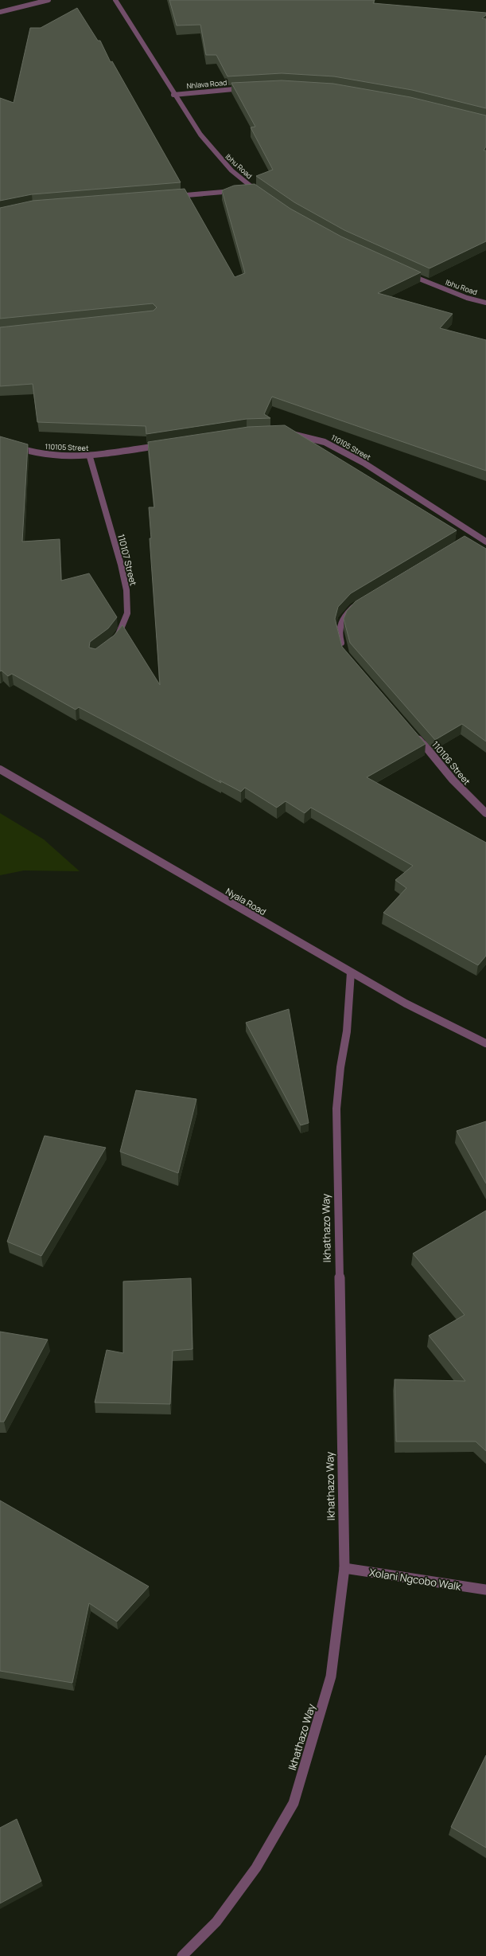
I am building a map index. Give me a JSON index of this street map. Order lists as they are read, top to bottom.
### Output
{
  "streets": {
    "street": [
      "Nhlava Road",
      "Ibhu Road",
      "110105 Street",
      "110107 Street",
      "110106 Street",
      "Nyala Road",
      "Ikhathazo Way",
      "Xolani Ngcobo Walk"
    ]
  },
  "crossings": [
    ["Nhlava Road", "Ibhu Road"],
    ["110105 Street", "110107 Street"],
    ["Nyala Road", "Ikhathazo Way"],
    ["Ikhathazo Way", "Xolani Ngcobo Walk"]
  ]
}
